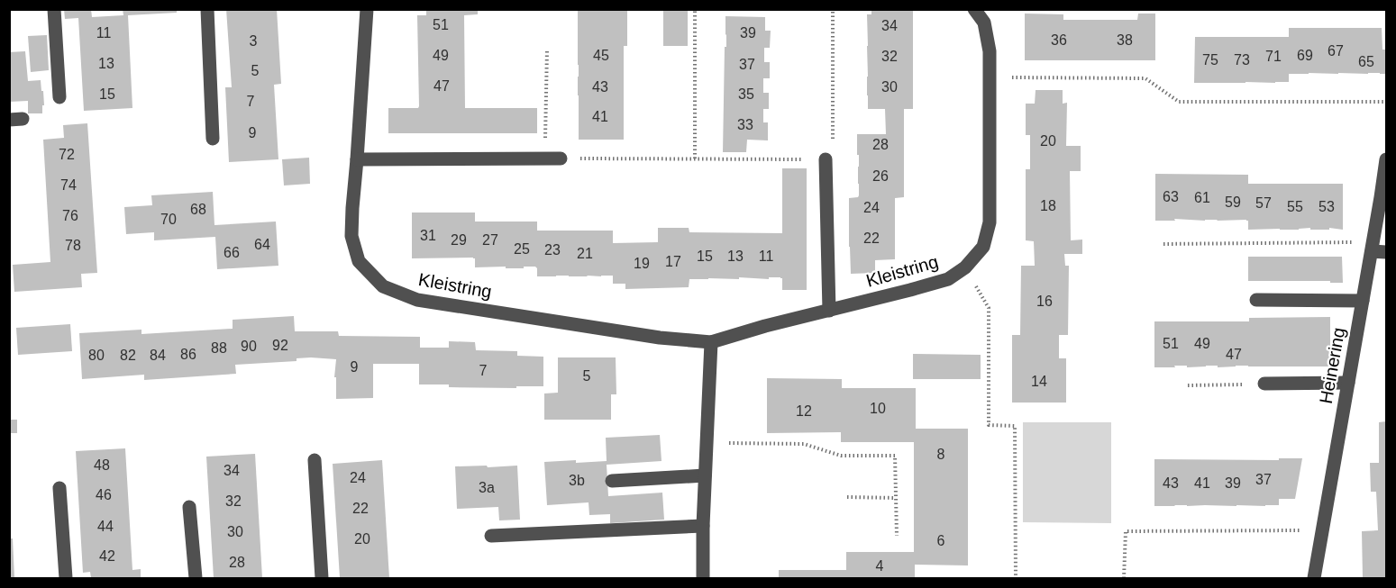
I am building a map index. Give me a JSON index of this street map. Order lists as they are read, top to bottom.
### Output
{
  "streets": {
    "street": ["Kleistring", "Heinering"]
  },
  "house_numbers": [
    "51",
    "34",
    "11",
    "39",
    "36",
    "38",
    "3",
    "67",
    "49",
    "45",
    "69",
    "32",
    "71",
    "75",
    "73",
    "65",
    "13",
    "37",
    "5",
    "47",
    "43",
    "30",
    "15",
    "35",
    "7",
    "41",
    "33",
    "9",
    "20",
    "28",
    "72",
    "26",
    "74",
    "63",
    "61",
    "59",
    "57",
    "18",
    "55",
    "53",
    "24",
    "68",
    "76",
    "70",
    "31",
    "22",
    "29",
    "27",
    "64",
    "78",
    "25",
    "23",
    "66",
    "21",
    "15",
    "13",
    "11",
    "17",
    "19",
    "16",
    "51",
    "49",
    "92",
    "90",
    "88",
    "86",
    "47",
    "80",
    "82",
    "84",
    "9",
    "7",
    "5",
    "14",
    "10",
    "12",
    "8",
    "48",
    "34",
    "24",
    "37",
    "3b",
    "43",
    "41",
    "39",
    "3a",
    "46",
    "32",
    "22",
    "44",
    "30",
    "20",
    "6",
    "42",
    "28",
    "4"
  ]
}
